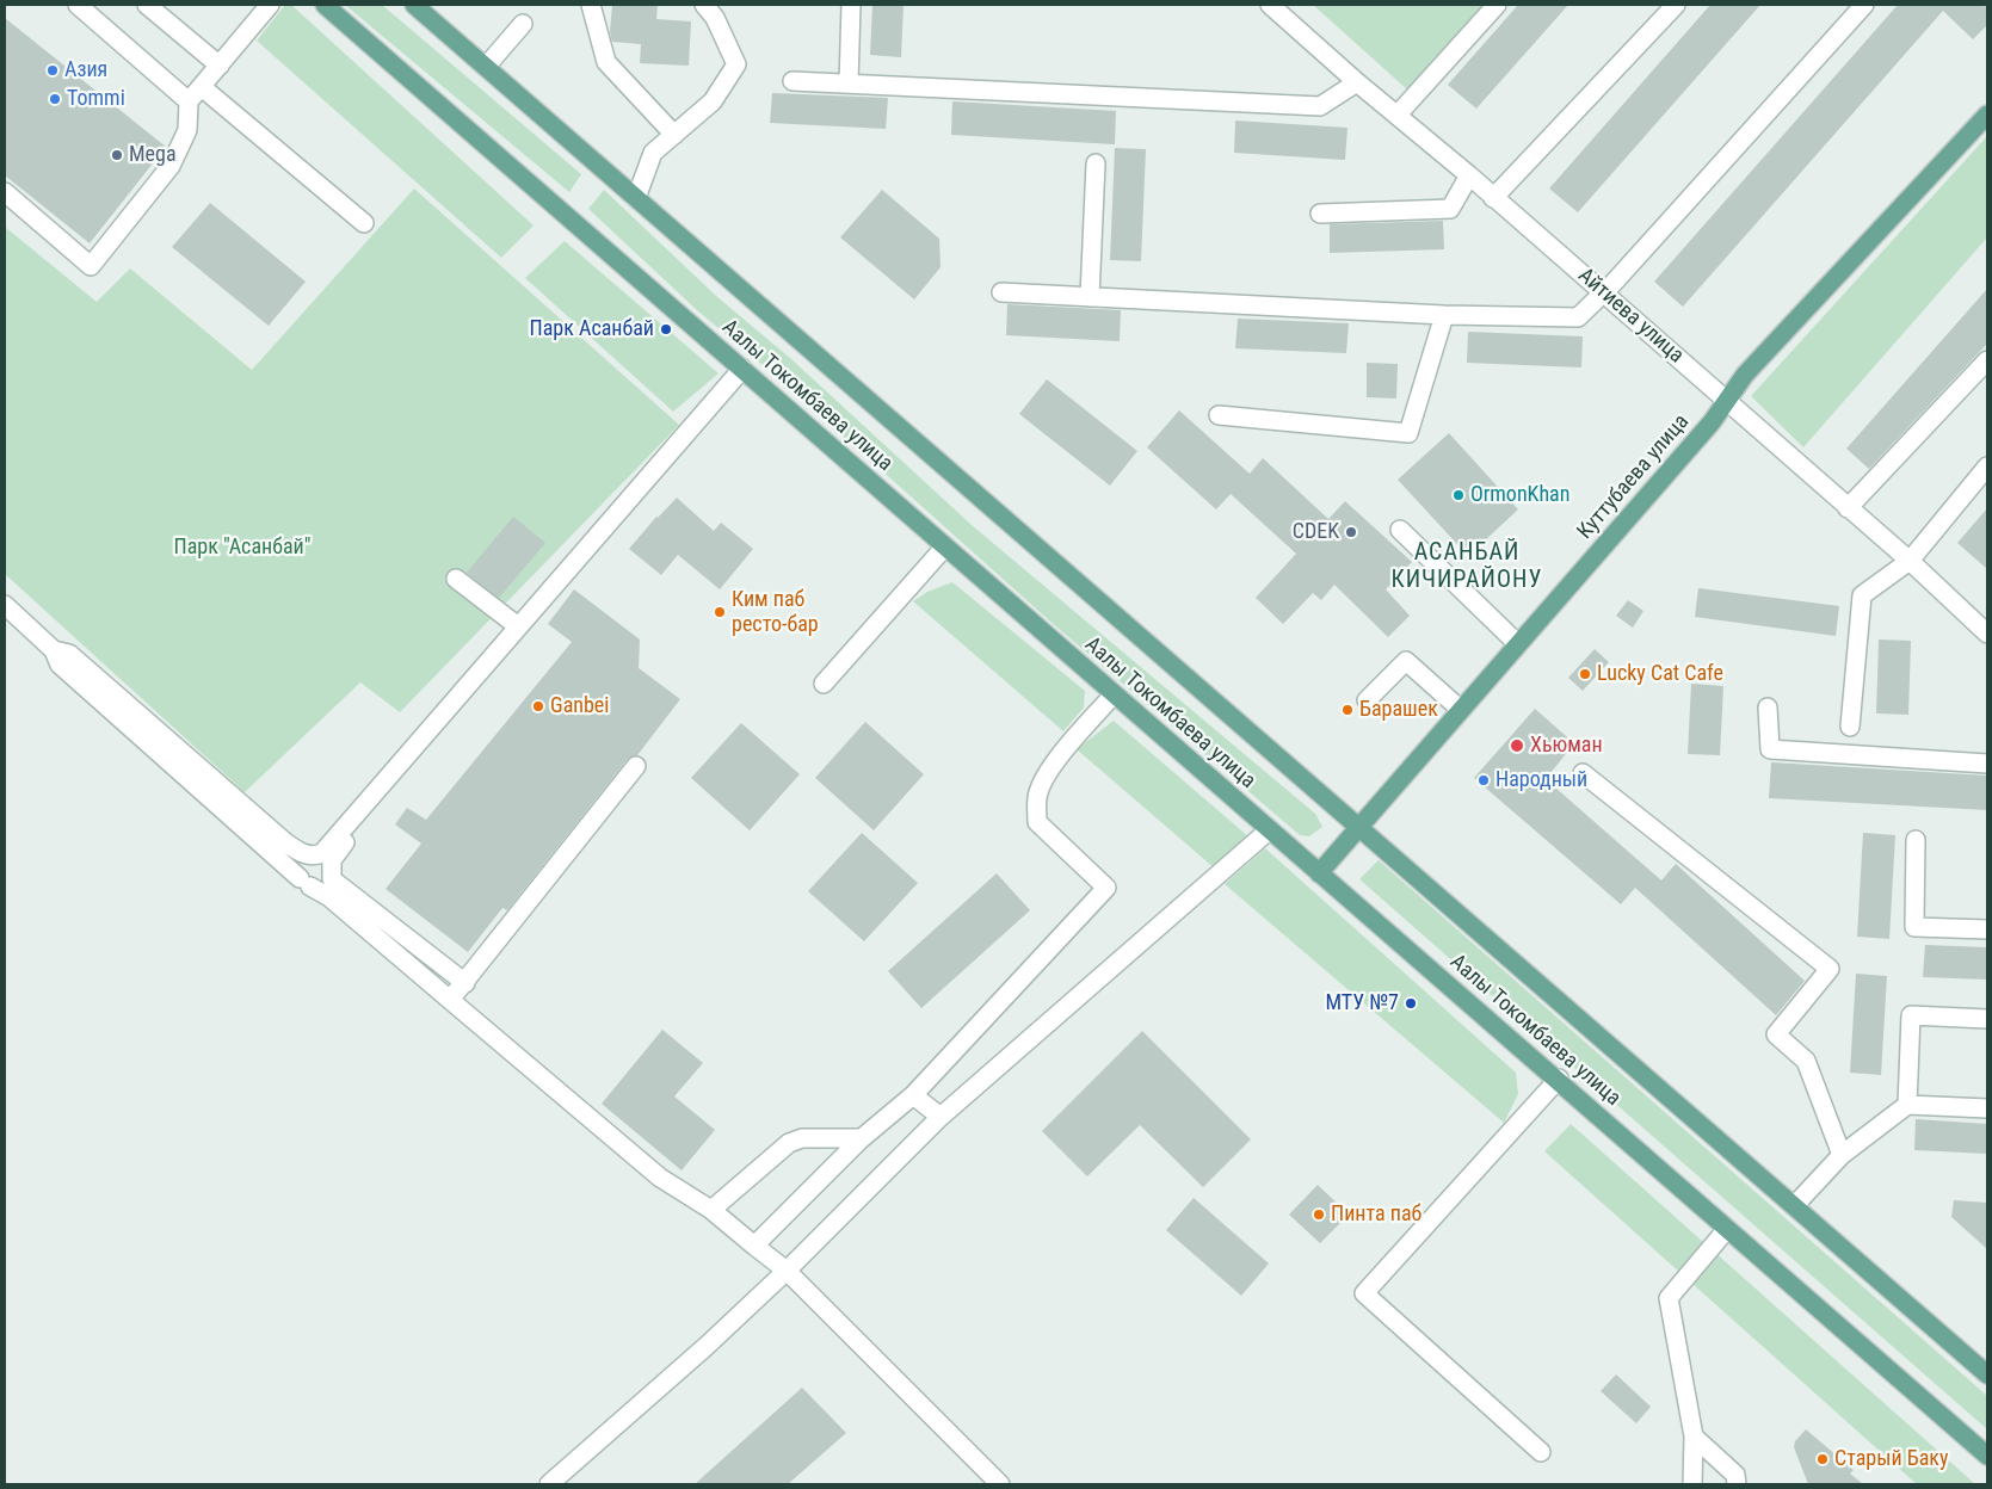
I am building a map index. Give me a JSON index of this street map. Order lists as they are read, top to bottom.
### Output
{
  "streets": {
    "main road": ["Аалы Токомбаева улица", "Куттубаева улица"],
    "street": ["Айтиева улица"]
  },
  "crossings": [
    ["Айтиева улица", "Куттубаева улица"],
    ["Аалы Токомбаева улица", "Куттубаева улица"]
  ],
  "districts": ["АСАНБАЙ КИЧИРАЙОНУ"],
  "parks": ["Парк \"Асанбай\""],
  "places": [
    "Азия",
    "Tommi",
    "Mega",
    "Парк Асанбай",
    "OrmonKhan",
    "CDEK",
    "Ким паб ресто-бар",
    "Lucky Cat Cafe",
    "Ganbei",
    "Барашек",
    "Хьюман",
    "Народный",
    "МТУ №7",
    "Пинта паб",
    "Старый Баку"
  ]
}
